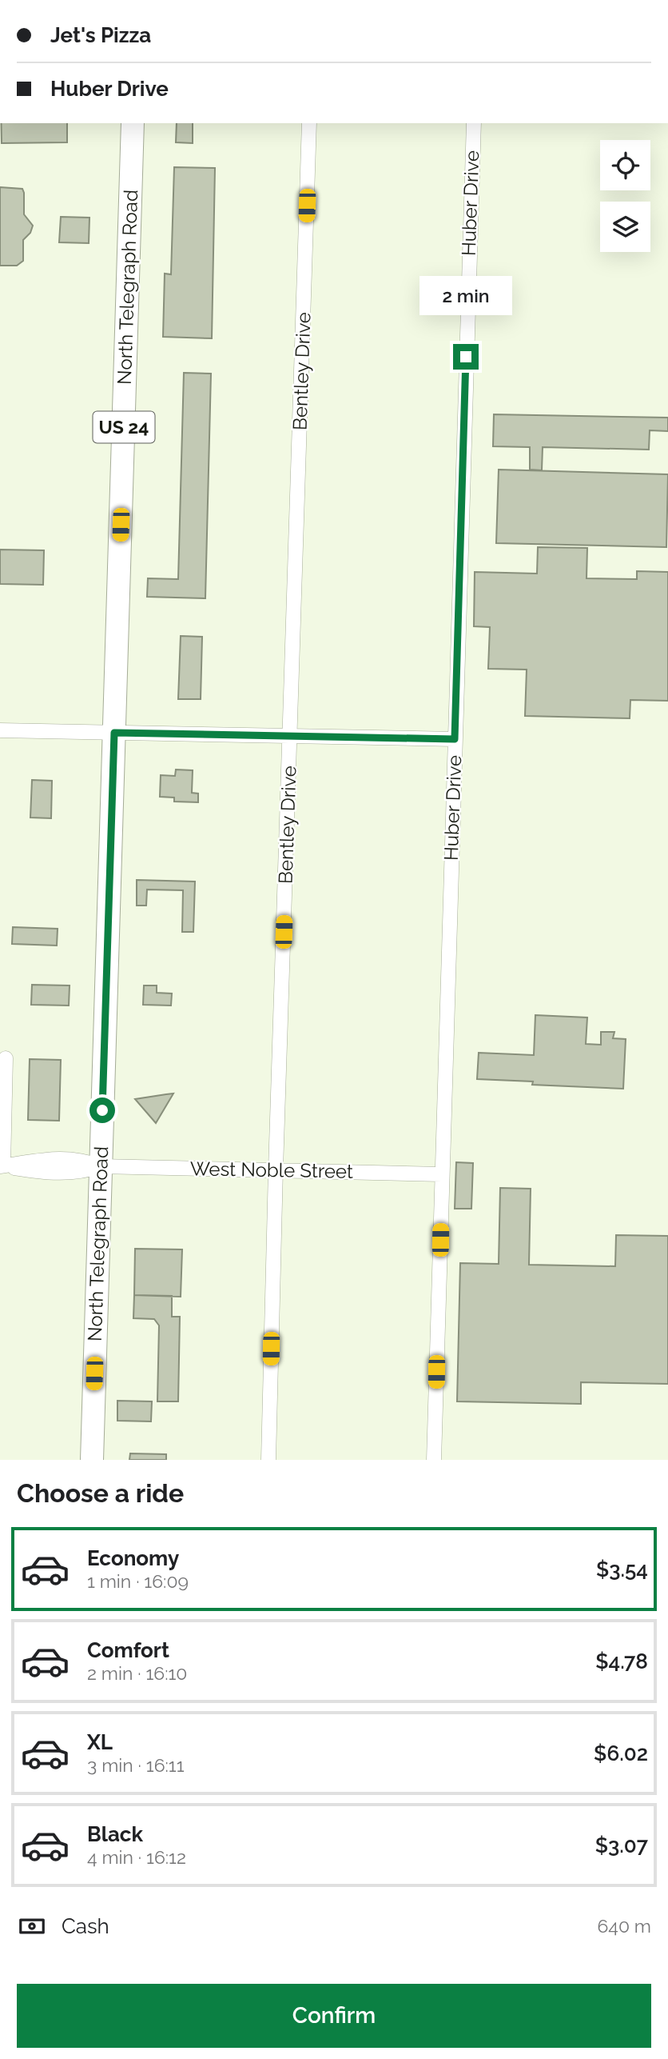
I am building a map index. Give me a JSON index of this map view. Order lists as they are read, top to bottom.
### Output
{
  "streets": {
    "main road": ["North Telegraph Road", "US 24"],
    "street": ["Huber Drive", "Bentley Drive", "West Noble Street"]
  },
  "crossings": [
    ["Huber Drive", "West Noble Street"],
    ["North Telegraph Road", "West Noble Street"],
    ["Bentley Drive", "West Noble Street"]
  ],
  "page": {
    "banner": ["Jet's Pizza", "Huber Drive"],
    "bubble": "2 min",
    "heading": "Choose a ride",
    "list": [
      {
        "name": "Economy",
        "note": "1 min · 16:09",
        "value": "$3.54"
      },
      {
        "name": "Comfort",
        "note": "2 min · 16:10",
        "value": "$4.78"
      },
      {
        "name": "XL",
        "note": "3 min · 16:11",
        "value": "$6.02"
      },
      {
        "name": "Black",
        "note": "4 min · 16:12",
        "value": "$3.07"
      }
    ],
    "pay": ["Cash", "640 m"],
    "buttons": "Confirm"
  }
}
